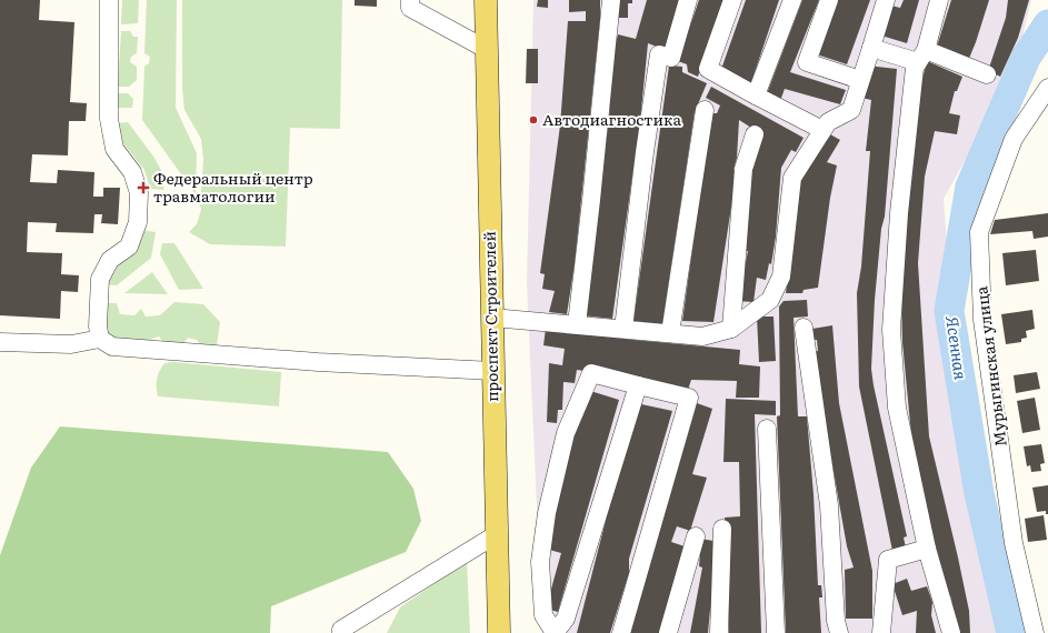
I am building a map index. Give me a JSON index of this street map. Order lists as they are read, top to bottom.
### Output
{
  "streets": {
    "main road": ["проспект Строителей"],
    "street": ["Мурыгинская улица"]
  },
  "water": ["Ясенная"],
  "places": {
    "other": ["Автодиагностика"],
    "health": ["Федеральный центр травматологии"]
  }
}
